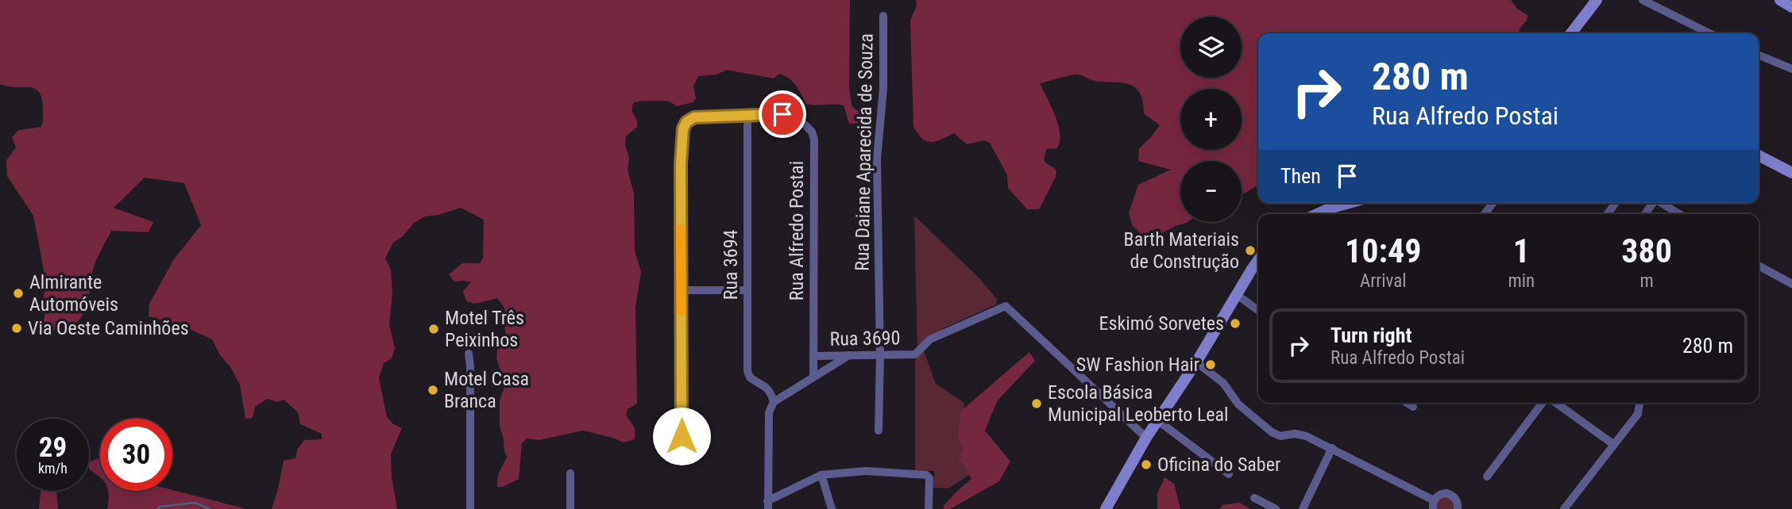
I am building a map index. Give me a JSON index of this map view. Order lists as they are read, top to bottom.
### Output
{
  "streets": {
    "street": [
      "Rua Daiane Aparecida de Souza",
      "Rua Alfredo Postai",
      "Rua 3694",
      "Rua 3690"
    ]
  },
  "crossings": [
    ["Rua Daiane Aparecida de Souza", "Rua 3690"],
    ["Rua Alfredo Postai", "Rua 3694"],
    ["Rua Alfredo Postai", "Rua 3690"]
  ],
  "places": [
    "Barth Materiais de Construção",
    "Almirante Automóveis",
    "Eskimó Sorvetes",
    "Via Oeste Caminhões",
    "Motel Três Peixinhos",
    "SW Fashion Hair",
    "Motel Casa Branca",
    "Escola Básica Municipal Leoberto Leal",
    "Oficina do Saber"
  ],
  "page": {
    "map_buttons": ["+", "−"],
    "turn": ["280 m", "Rua Alfredo Postai"],
    "then": "Then",
    "eta": [
      "10:49",
      "Arrival",
      "1",
      "min",
      "380",
      "m"
    ],
    "list": [
      {
        "name": "Turn right",
        "note": "Rua Alfredo Postai",
        "value": "280 m"
      }
    ],
    "speed": "29 km/h",
    "limit": "30"
  }
}
